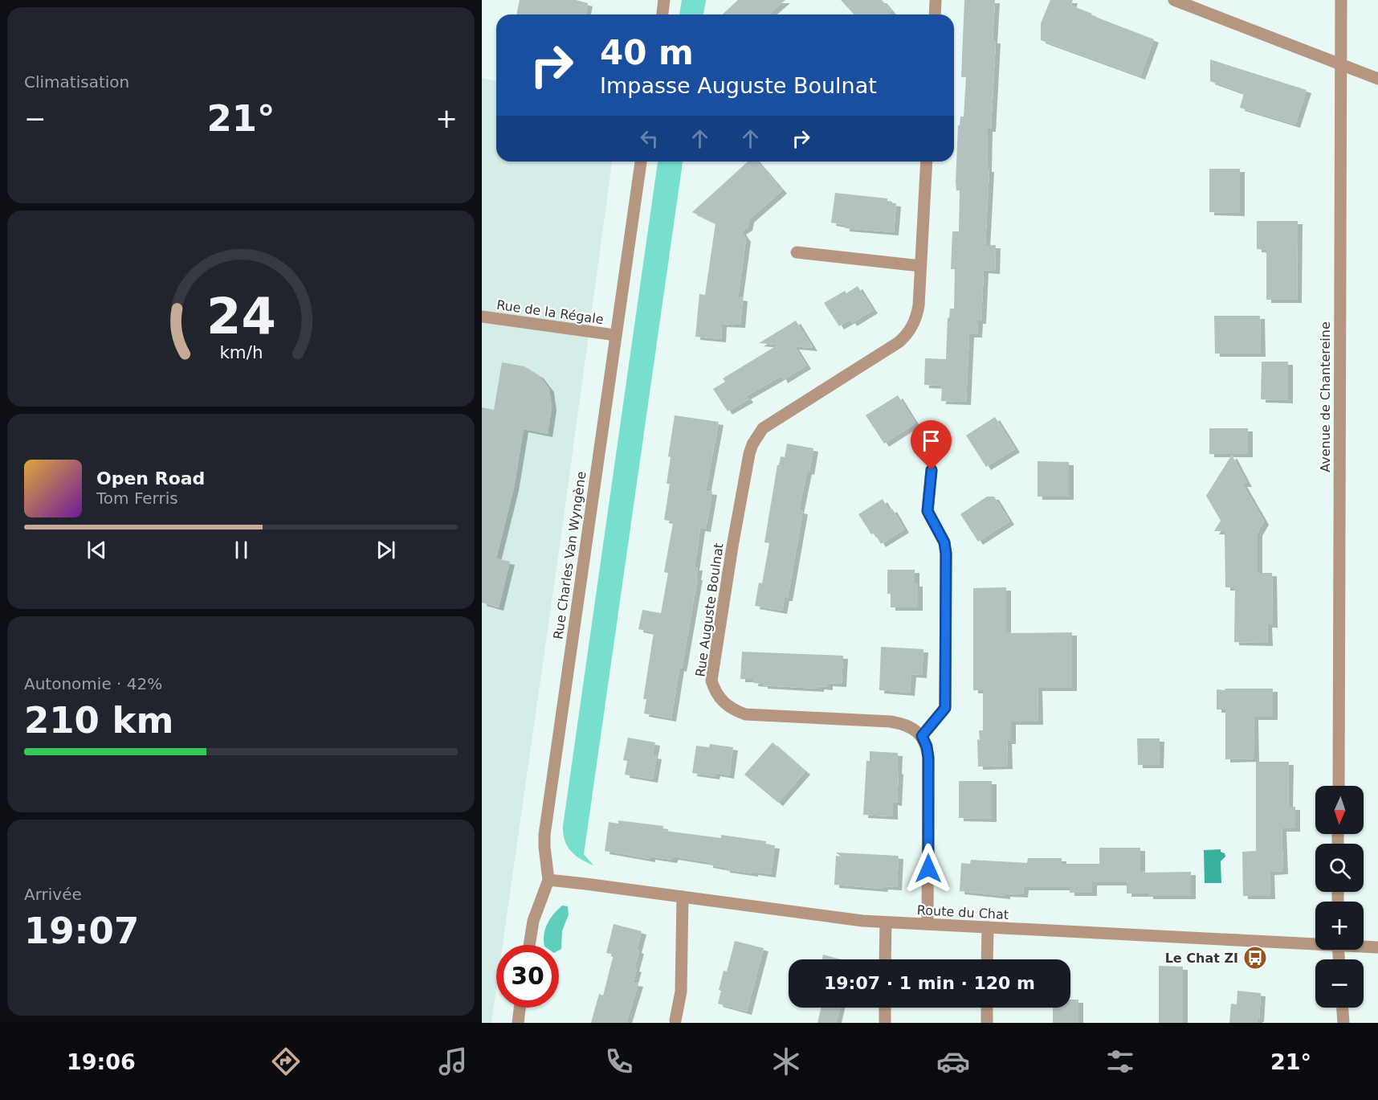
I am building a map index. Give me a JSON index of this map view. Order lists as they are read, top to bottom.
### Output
{
  "streets": {
    "street": [
      "Rue de la Régale",
      "Avenue de Chantereine",
      "Rue Charles Van Wyngène",
      "Rue Auguste Boulnat",
      "Route du Chat"
    ]
  },
  "crossings": [
    ["Rue de la Régale", "Rue Charles Van Wyngène"],
    ["Rue Charles Van Wyngène", "Route du Chat"]
  ],
  "places": {
    "bus stop": ["Le Chat ZI"]
  },
  "north": "bottom",
  "page": {
    "tile": [
      "Climatisation",
      ["Autonomie · 42%", "210 km"],
      ["Arrivée", "19:07"]
    ],
    "turn": ["40 m", "Impasse Auguste Boulnat"],
    "heat": ["−", "21°", "+"],
    "song": ["Open Road", "Tom Ferris"],
    "map_buttons": ["+", "−"],
    "limit": "30",
    "trip": "19:07 · 1 min · 120 m",
    "tabs": ["19:06", "21°"],
    "gauge": ["24", "km/h"]
  }
}
